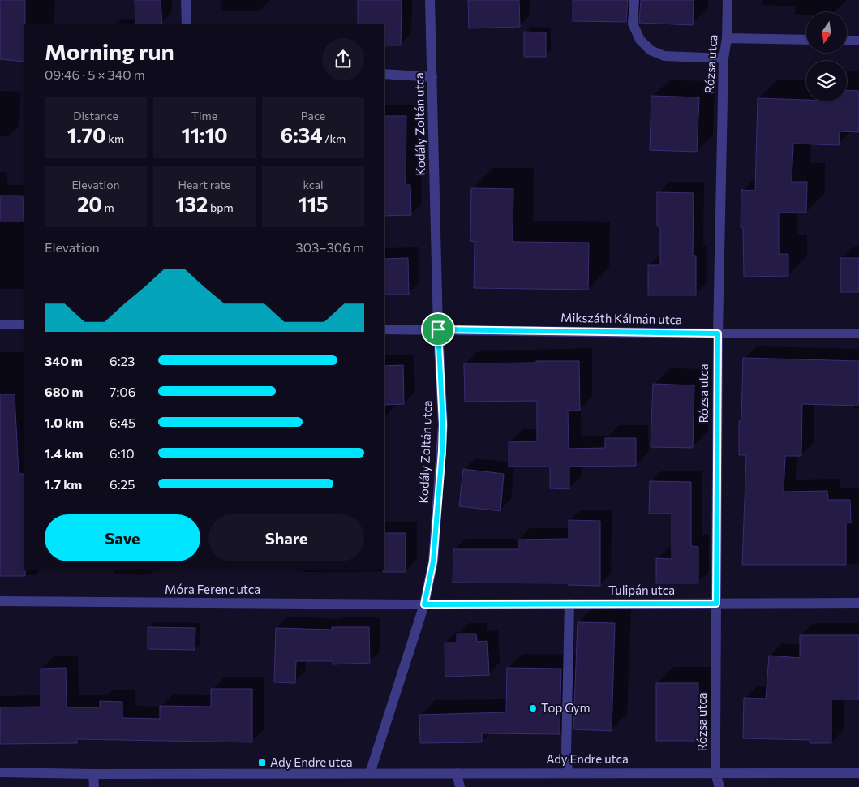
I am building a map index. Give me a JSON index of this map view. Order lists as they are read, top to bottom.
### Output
{
  "streets": {
    "street": [
      "Rózsa utca",
      "Kodály Zoltán utca",
      "Mikszáth Kálmán utca",
      "Móra Ferenc utca",
      "Tulipán utca",
      "Ady Endre utca"
    ]
  },
  "crossings": [
    ["Rózsa utca", "Mikszáth Kálmán utca"],
    ["Rózsa utca", "Tulipán utca"],
    ["Rózsa utca", "Ady Endre utca"],
    ["Kodály Zoltán utca", "Mikszáth Kálmán utca"],
    ["Kodály Zoltán utca", "Móra Ferenc utca"],
    ["Kodály Zoltán utca", "Tulipán utca"],
    ["Kodály Zoltán utca", "Ady Endre utca"],
    ["Móra Ferenc utca", "Tulipán utca"]
  ],
  "places": {
    "other": ["Top Gym"],
    "transit": ["Ady Endre utca"]
  },
  "north": "bottom",
  "page": {
    "heading": ["Morning run", "09:46 · 5 × 340 m"],
    "stats": [
      ["Distance", "1.70 km"],
      ["Time", "11:10"],
      ["Pace", "6:34 /km"],
      ["Elevation", "20 m"],
      ["Heart rate", "132 bpm"],
      ["kcal", "115"]
    ],
    "chart": ["Elevation", "303–306 m"],
    "list": [
      {
        "name": "340 m",
        "note": "6:23"
      },
      {
        "name": "680 m",
        "note": "7:06"
      },
      {
        "name": "1.0 km",
        "note": "6:45"
      },
      {
        "name": "1.4 km",
        "note": "6:10"
      },
      {
        "name": "1.7 km",
        "note": "6:25"
      }
    ],
    "buttons": ["Save", "Share"]
  }
}
